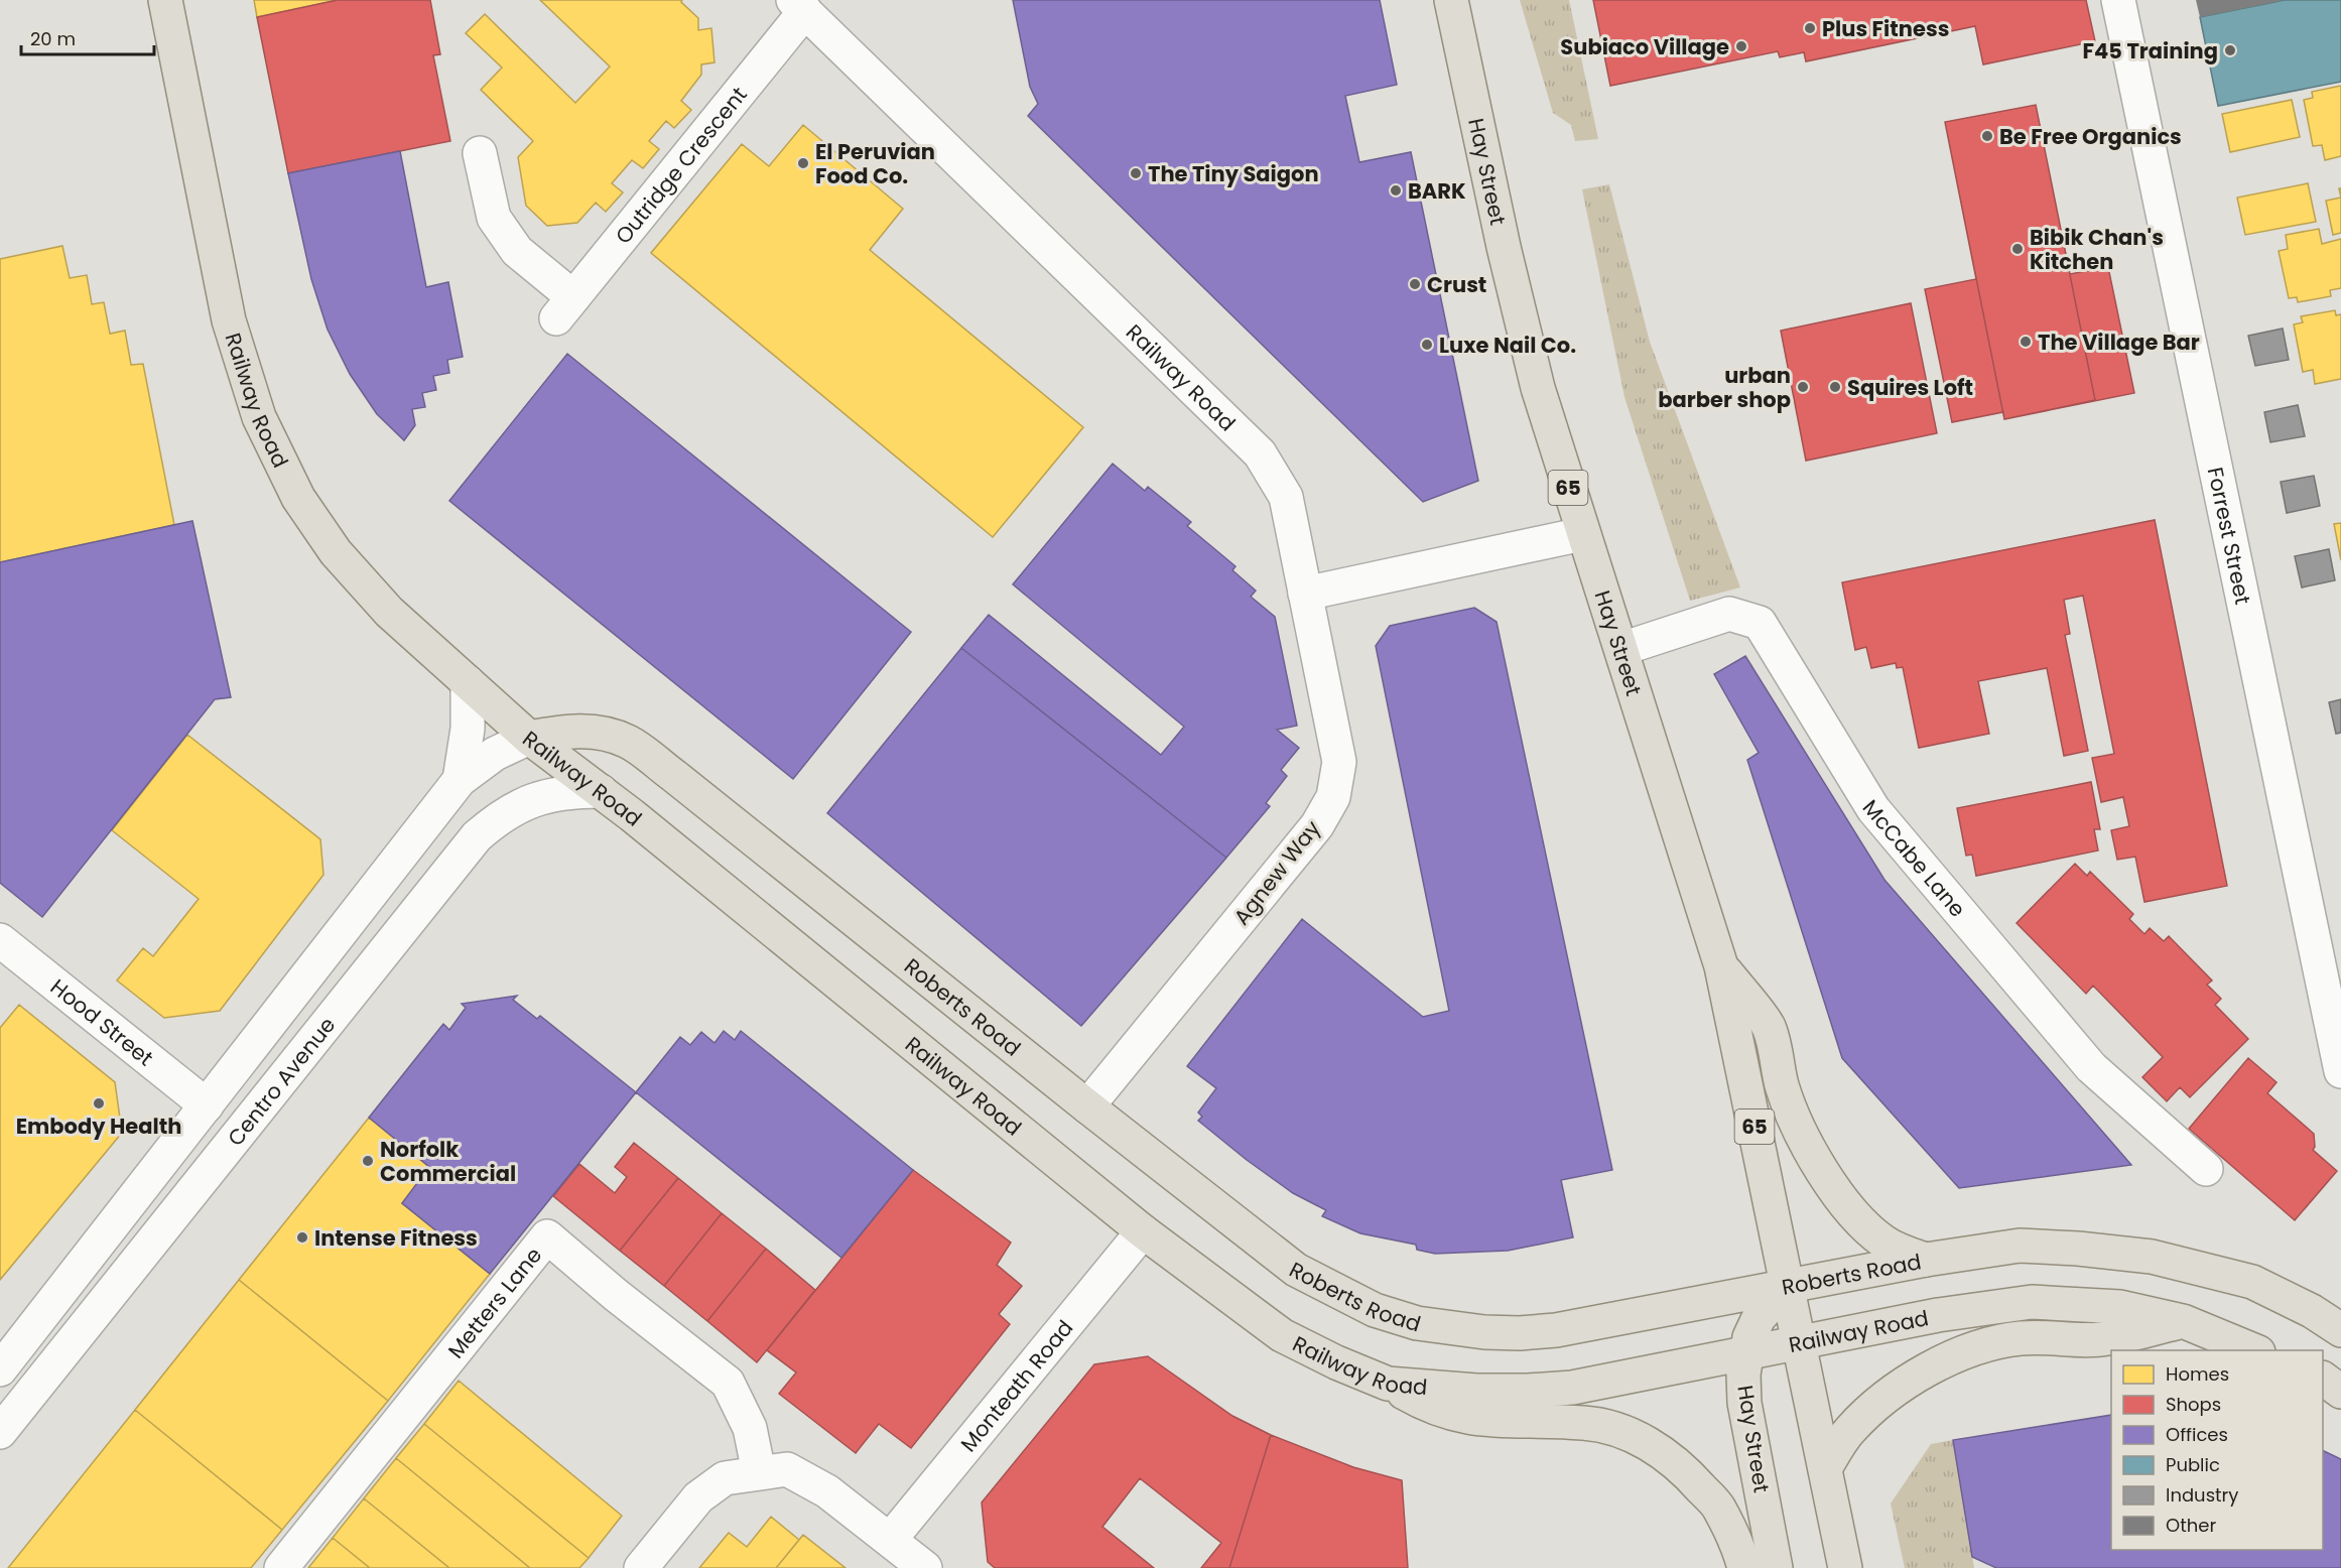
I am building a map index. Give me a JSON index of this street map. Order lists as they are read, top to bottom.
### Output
{
  "streets": {
    "main road": [
      "Hay Street",
      "Railway Road",
      "65",
      "Roberts Road"
    ],
    "street": [
      "Outridge Crescent",
      "Forrest Street",
      "McCabe Lane",
      "Agnew Way",
      "Hood Street",
      "Centro Avenue",
      "Metters Lane",
      "Monteath Road"
    ]
  },
  "crossings": [
    ["Outridge Crescent", "Railway Road"],
    ["Hay Street", "Railway Road"],
    ["Hay Street", "McCabe Lane"],
    ["Hay Street", "Roberts Road"],
    ["Railway Road", "Agnew Way"],
    ["Railway Road", "Roberts Road"],
    ["Railway Road", "Centro Avenue"],
    ["Railway Road", "Monteath Road"],
    ["Agnew Way", "Roberts Road"],
    ["Roberts Road", "Centro Avenue"],
    ["Hood Street", "Centro Avenue"]
  ],
  "places": [
    "Plus Fitness",
    "Subiaco Village",
    "F45 Training",
    "Be Free Organics",
    "El Peruvian Food Co.",
    "The Tiny Saigon",
    "BARK",
    "Bibik Chan's Kitchen",
    "Crust",
    "The Village Bar",
    "Luxe Nail Co.",
    "urban barber shop",
    "Squires Loft",
    "Embody Health",
    "Norfolk Commercial",
    "Intense Fitness"
  ],
  "legend": [
    "Homes",
    "Shops",
    "Offices",
    "Public",
    "Industry",
    "Other"
  ],
  "scale_bar": "20 m"
}
